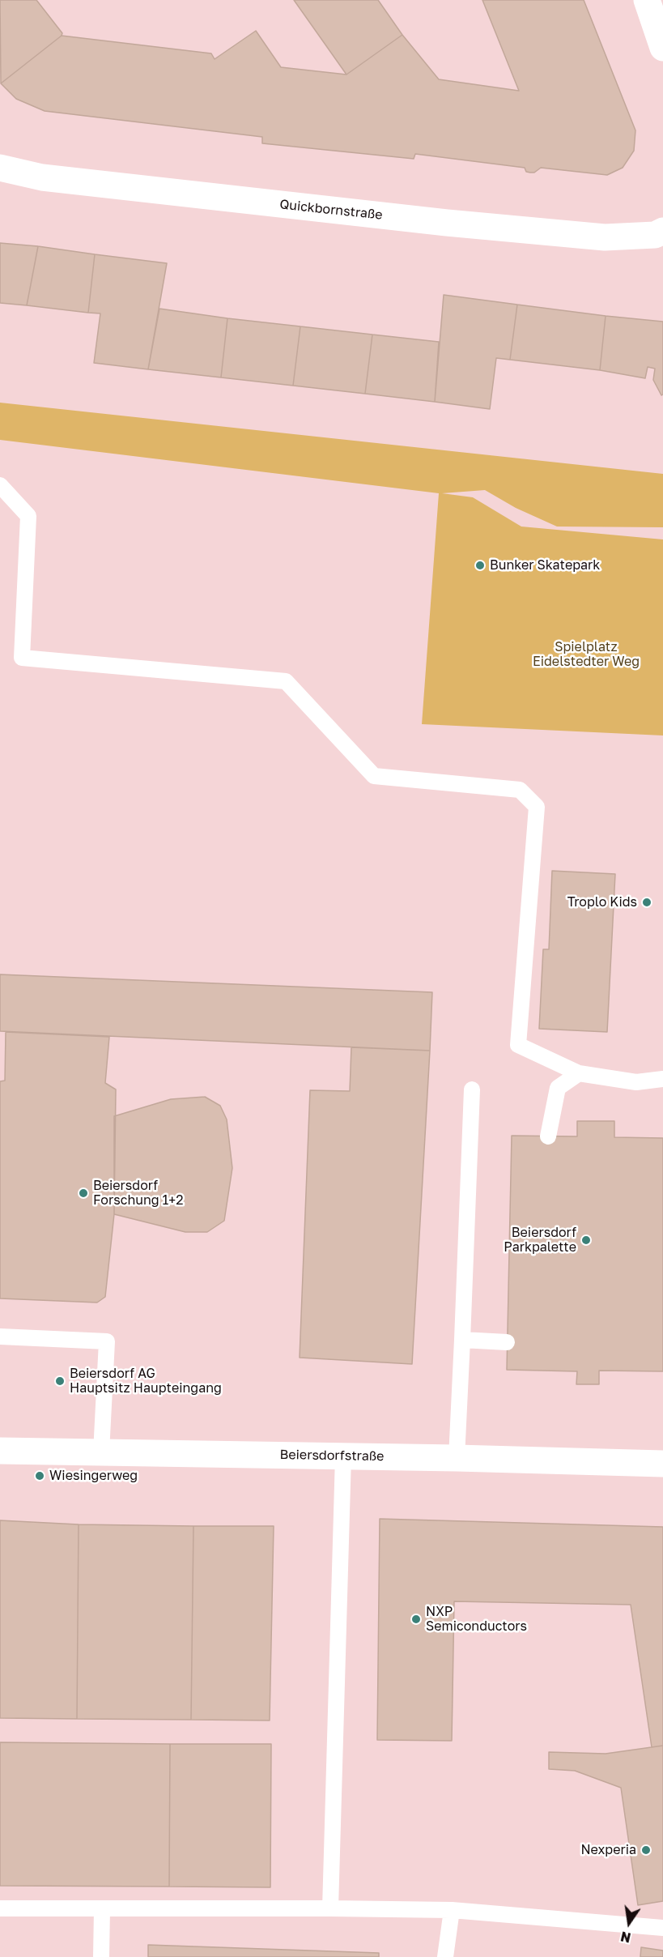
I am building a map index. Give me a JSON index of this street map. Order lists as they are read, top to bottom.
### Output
{
  "streets": {
    "street": ["Quickbornstraße", "Beiersdorfstraße"]
  },
  "parks": ["Spielplatz Eidelstedter Weg"],
  "places": [
    "Bunker Skatepark",
    "Troplo Kids",
    "Beiersdorf Forschung 1+2",
    "Beiersdorf Parkpalette",
    "Beiersdorf AG Hauptsitz Haupteingang",
    "Wiesingerweg",
    "NXP Semiconductors",
    "Nexperia"
  ],
  "north": "bottom"
}
